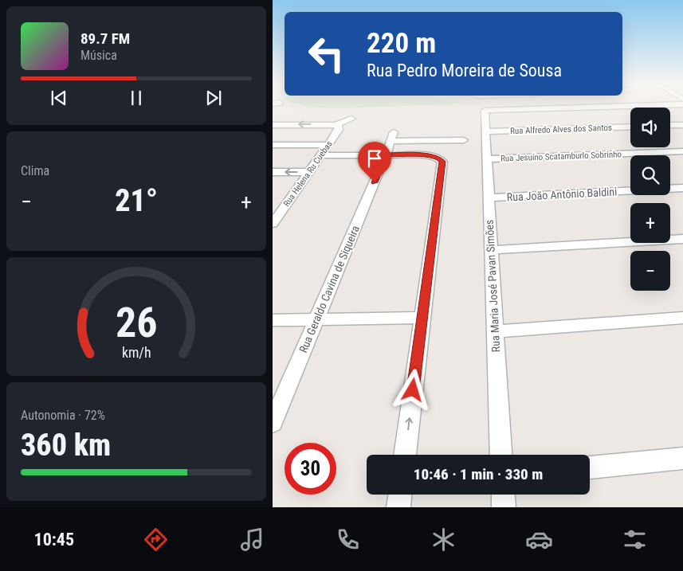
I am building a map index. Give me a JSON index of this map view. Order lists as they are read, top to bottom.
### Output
{
  "streets": {
    "street": [
      "Rua Alfredo Alves dos Santos",
      "Rua Jesuíno Scatamburlo Sobrinho",
      "Rua Helena Ru Cuebas",
      "Rua João Antônio Baldini",
      "Rua Maria José Pavan Simões",
      "Rua Geraldo Cavina de Siqueira"
    ]
  },
  "crossings": [
    ["Rua Alfredo Alves dos Santos", "Rua Maria José Pavan Simões"],
    ["Rua Jesuíno Scatamburlo Sobrinho", "Rua Maria José Pavan Simões"],
    ["Rua João Antônio Baldini", "Rua Maria José Pavan Simões"]
  ],
  "page": {
    "turn": ["220 m", "Rua Pedro Moreira de Sousa"],
    "song": ["89.7 FM", "Música"],
    "map_buttons": ["+", "−"],
    "tile": [
      "Clima",
      ["Autonomia · 72%", "360 km"]
    ],
    "heat": ["−", "21°", "+"],
    "limit": "30",
    "trip": "10:46 · 1 min · 330 m",
    "tabs": "10:45",
    "gauge": ["26", "km/h"]
  }
}
